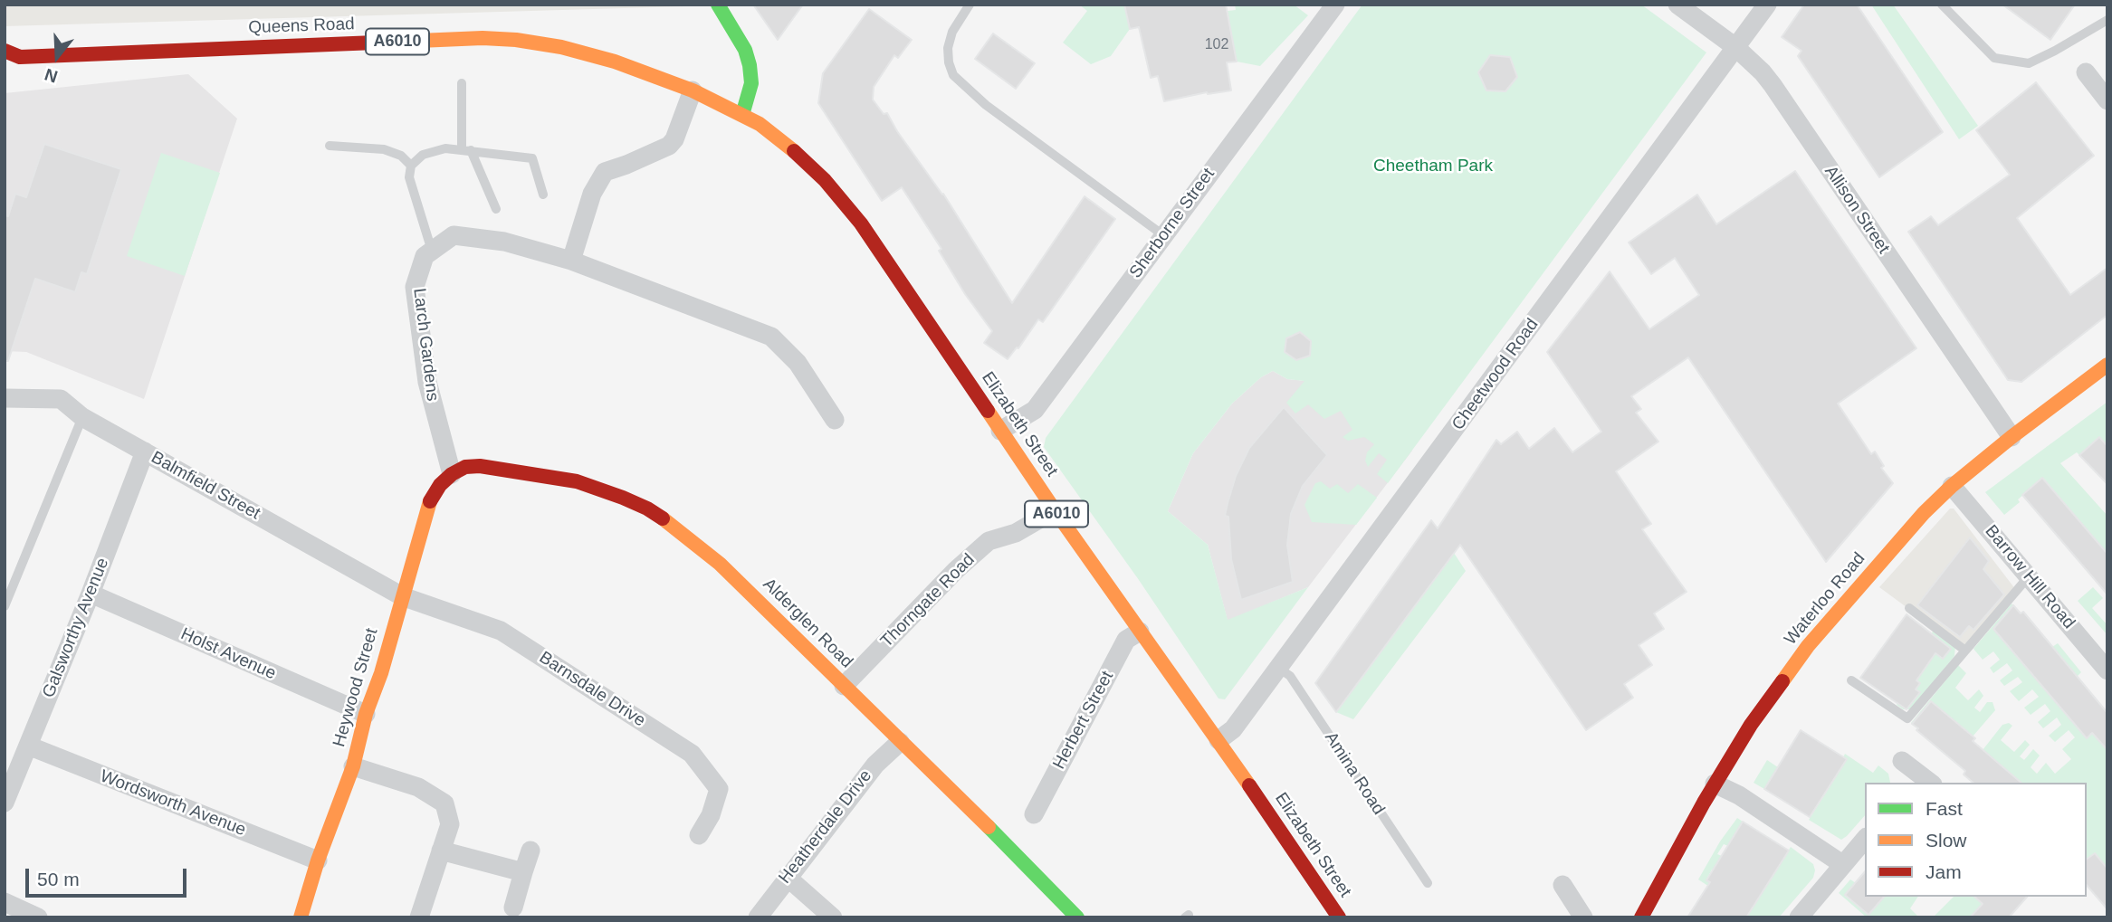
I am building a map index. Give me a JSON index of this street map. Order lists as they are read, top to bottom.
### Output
{
  "streets": {
    "main road": [
      "Queens Road",
      "A6010",
      "Elizabeth Street",
      "Waterloo Road",
      "Alderglen Road",
      "Heywood Street"
    ],
    "street": [
      "Allison Street",
      "Sherborne Street",
      "Larch Gardens",
      "Cheetwood Road",
      "Balmfield Street",
      "Barrow Hill Road",
      "Thorngate Road",
      "Galsworthy Avenue",
      "Holst Avenue",
      "Barnsdale Drive",
      "Herbert Street",
      "Wordsworth Avenue",
      "Heatherdale Drive"
    ],
    "lane": ["Amina Road"]
  },
  "crossings": [
    ["Queens Road", "Elizabeth Street"],
    ["Allison Street", "Cheetwood Road"],
    ["Allison Street", "Waterloo Road"],
    ["Sherborne Street", "Elizabeth Street"],
    ["Larch Gardens", "Alderglen Road"],
    ["Larch Gardens", "Heywood Street"],
    ["Cheetwood Road", "Elizabeth Street"],
    ["Cheetwood Road", "Amina Road"],
    ["Elizabeth Street", "Thorngate Road"],
    ["Elizabeth Street", "Herbert Street"],
    ["Balmfield Street", "Galsworthy Avenue"],
    ["Balmfield Street", "Heywood Street"],
    ["Balmfield Street", "Barnsdale Drive"],
    ["Barrow Hill Road", "Waterloo Road"],
    ["Thorngate Road", "Alderglen Road"],
    ["Alderglen Road", "Heywood Street"],
    ["Alderglen Road", "Heatherdale Drive"],
    ["Galsworthy Avenue", "Holst Avenue"],
    ["Galsworthy Avenue", "Wordsworth Avenue"],
    ["Holst Avenue", "Heywood Street"],
    ["Heywood Street", "Barnsdale Drive"],
    ["Heywood Street", "Wordsworth Avenue"]
  ],
  "parks": ["Cheetham Park"],
  "house_numbers": ["102"],
  "legend": ["Fast", "Slow", "Jam"],
  "scale_bar": "50 m",
  "north": "bottom"
}
